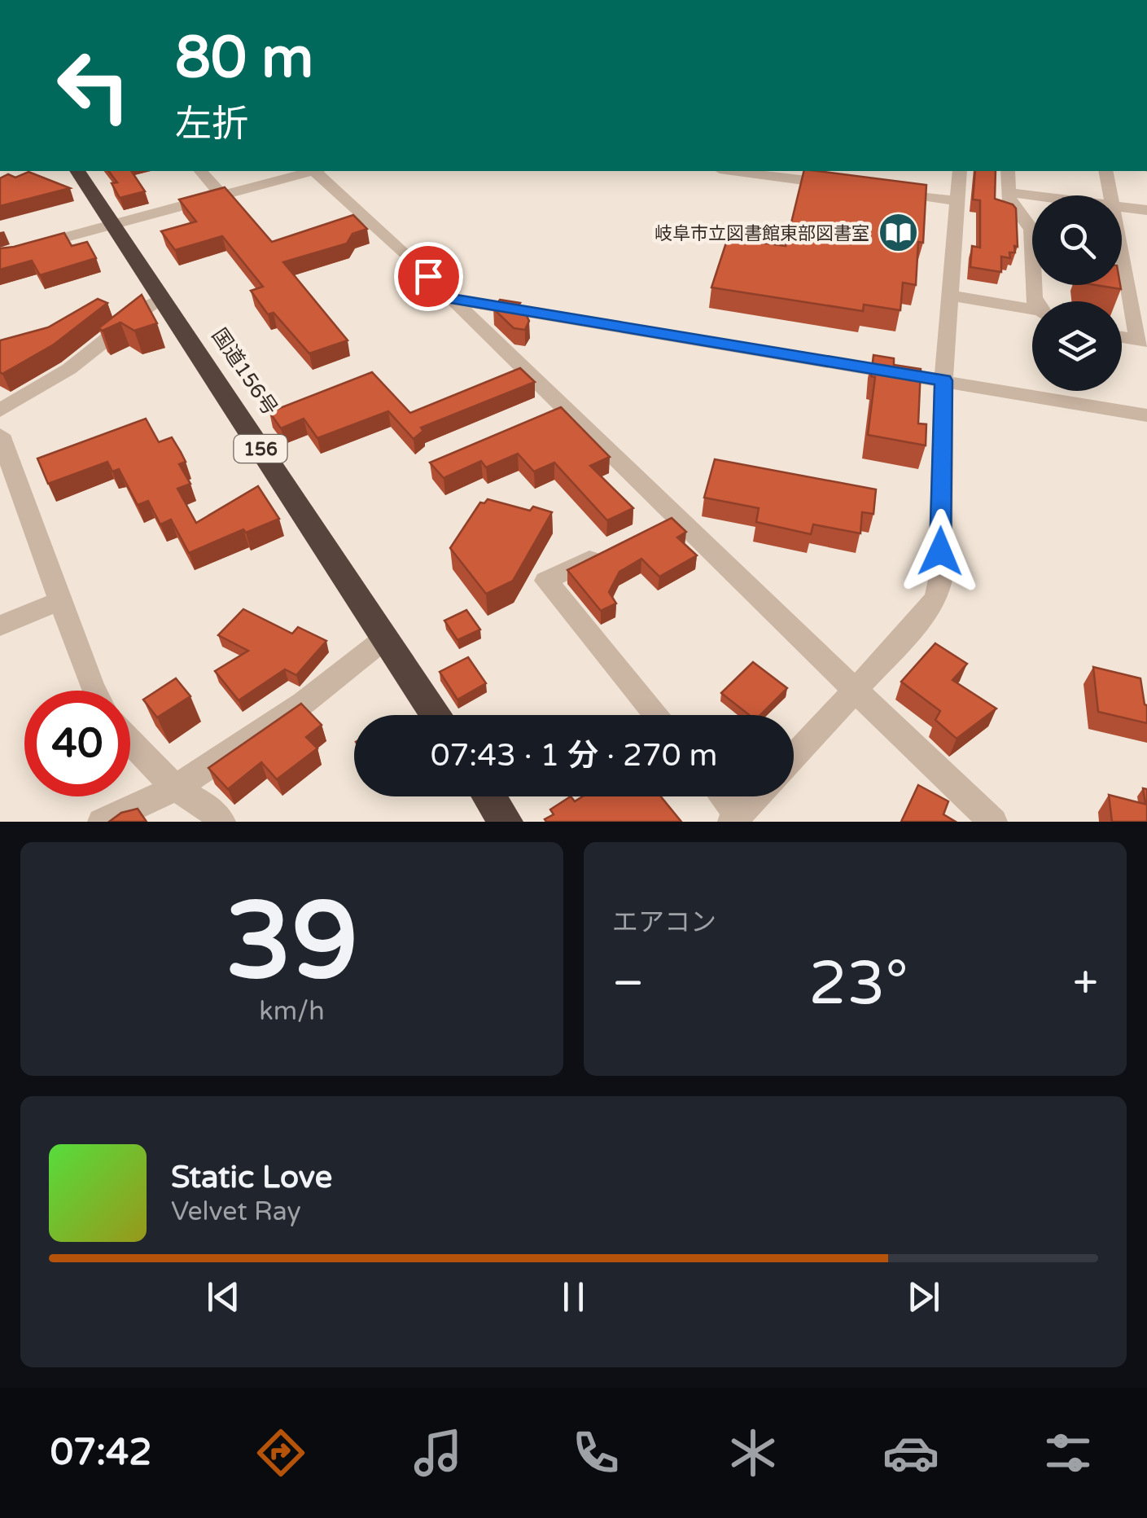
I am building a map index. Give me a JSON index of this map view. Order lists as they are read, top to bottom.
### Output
{
  "streets": {
    "highway": ["国道156号", "156"]
  },
  "places": {
    "library": ["岐阜市立図書館東部図書室"]
  },
  "page": {
    "turn": ["80 m", "左折"],
    "limit": "40",
    "trip": "07:43 · 1 分 · 270 m",
    "tile": [
      ["39", "km/h"],
      "エアコン"
    ],
    "heat": ["−", "23°", "+"],
    "song": ["Static Love", "Velvet Ray"],
    "tabs": "07:42"
  }
}
